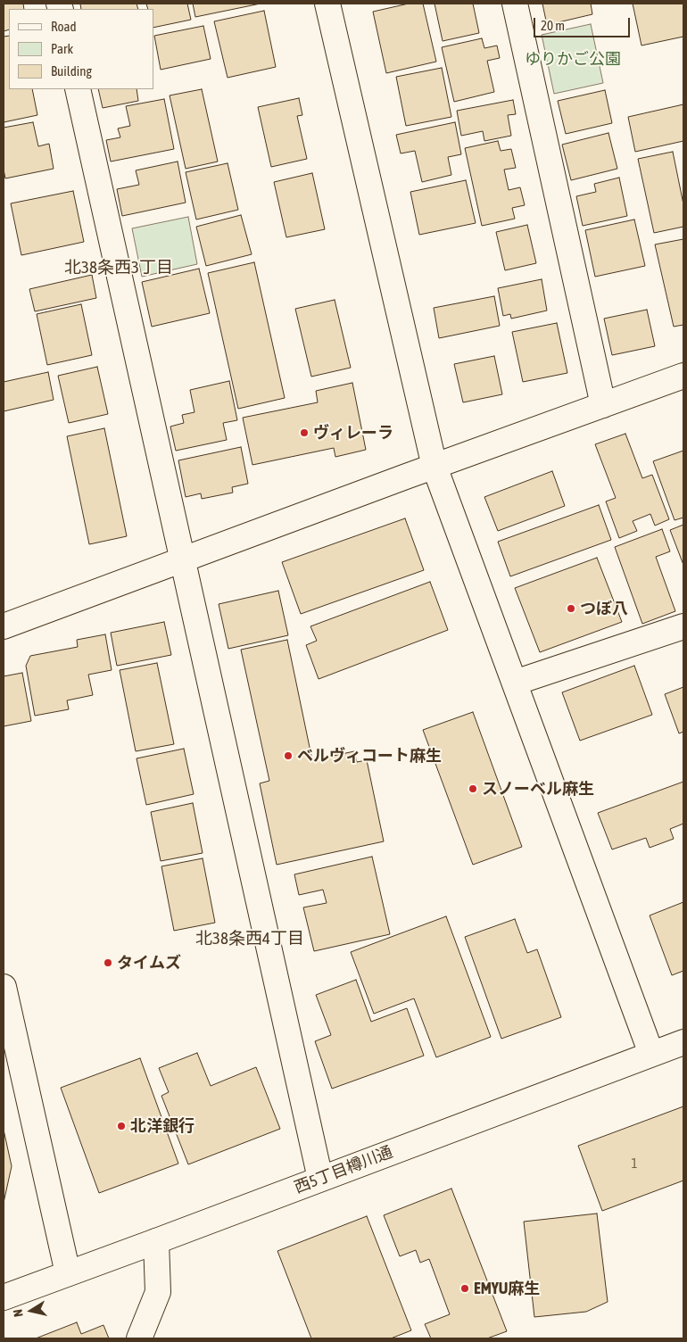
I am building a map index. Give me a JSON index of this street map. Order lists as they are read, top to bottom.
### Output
{
  "streets": {
    "street": ["西5丁目樽川通"]
  },
  "districts": ["北38条西3丁目", "北38条西4丁目"],
  "parks": ["ゆりかご公園"],
  "places": [
    "ヴィレーラ",
    "つぼ八",
    "ベルヴィコート麻生",
    "スノーベル麻生",
    "タイムズ",
    "北洋銀行",
    "EMYU麻生"
  ],
  "house_numbers": ["1"],
  "legend": ["Road", "Park", "Building"],
  "scale_bar": "20 m",
  "north": "left"
}
